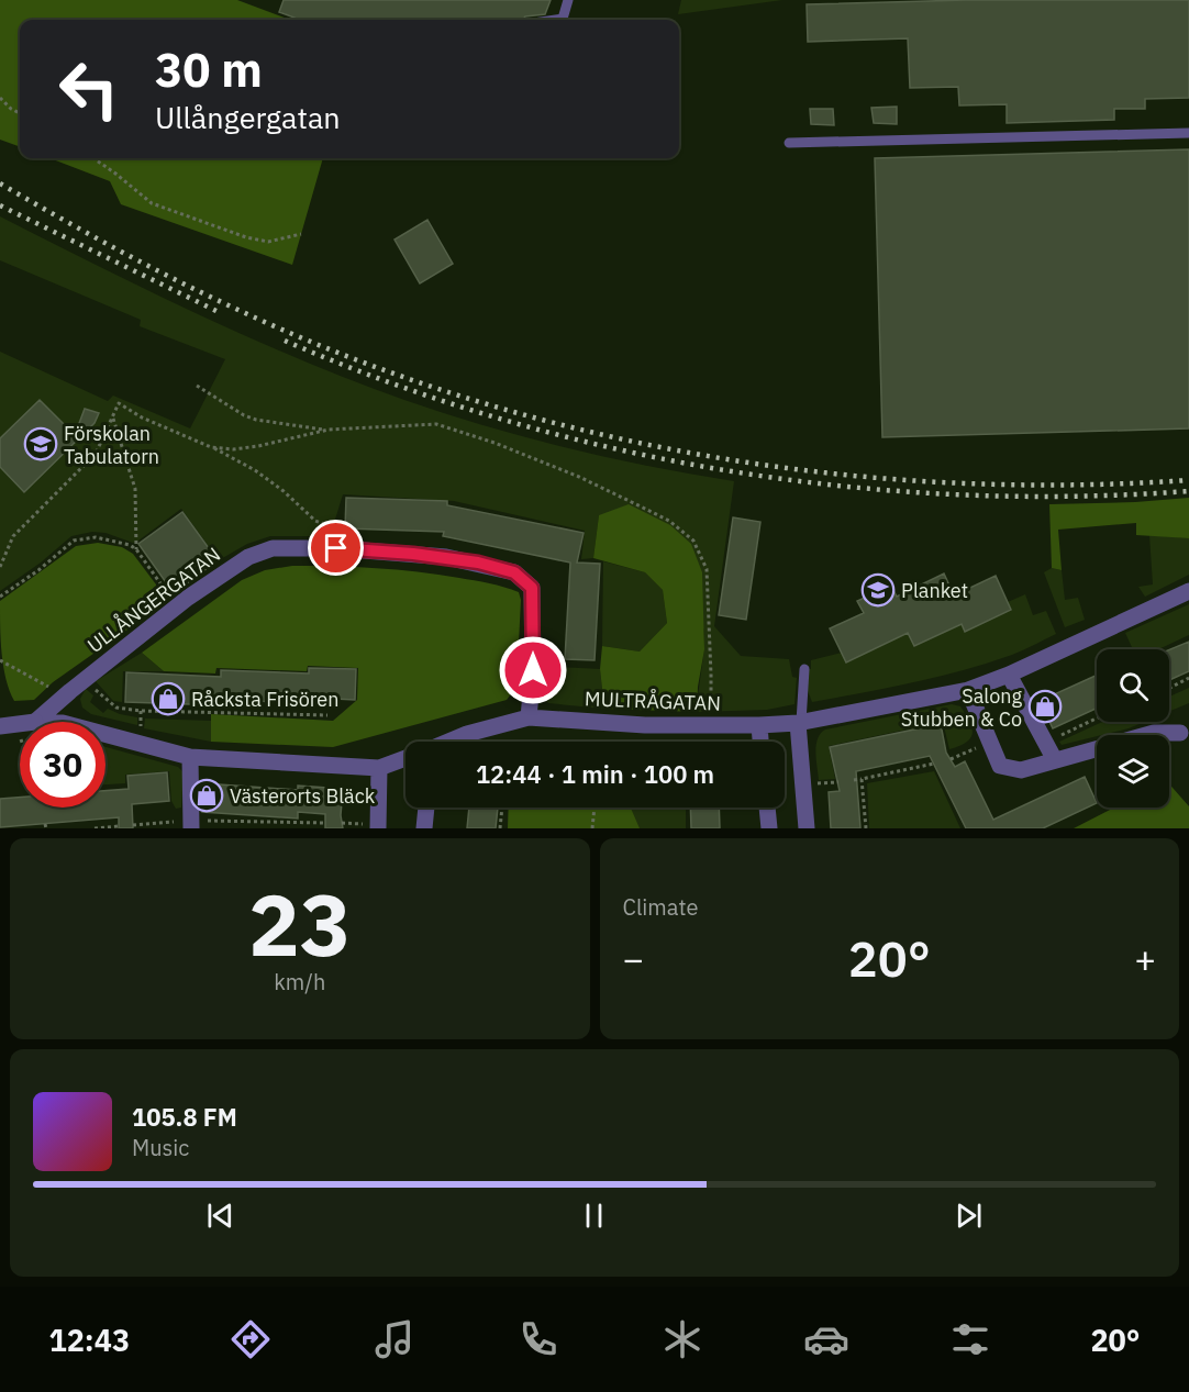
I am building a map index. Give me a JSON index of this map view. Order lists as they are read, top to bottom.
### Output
{
  "streets": {
    "street": ["ULLÅNGERGATAN", "MULTRÅGATAN"]
  },
  "crossings": [
    ["ULLÅNGERGATAN", "MULTRÅGATAN"]
  ],
  "places": {
    "school or university": ["Förskolan Tabulatorn", "Planket"],
    "shop": ["Råcksta Frisören", "Salong Stubben & Co", "Västerorts Bläck"]
  },
  "page": {
    "turn": ["30 m", "Ullångergatan"],
    "limit": "30",
    "trip": "12:44 · 1 min · 100 m",
    "tile": [
      ["23", "km/h"],
      "Climate"
    ],
    "heat": ["−", "20°", "+"],
    "song": ["105.8 FM", "Music"],
    "tabs": ["12:43", "20°"]
  }
}
